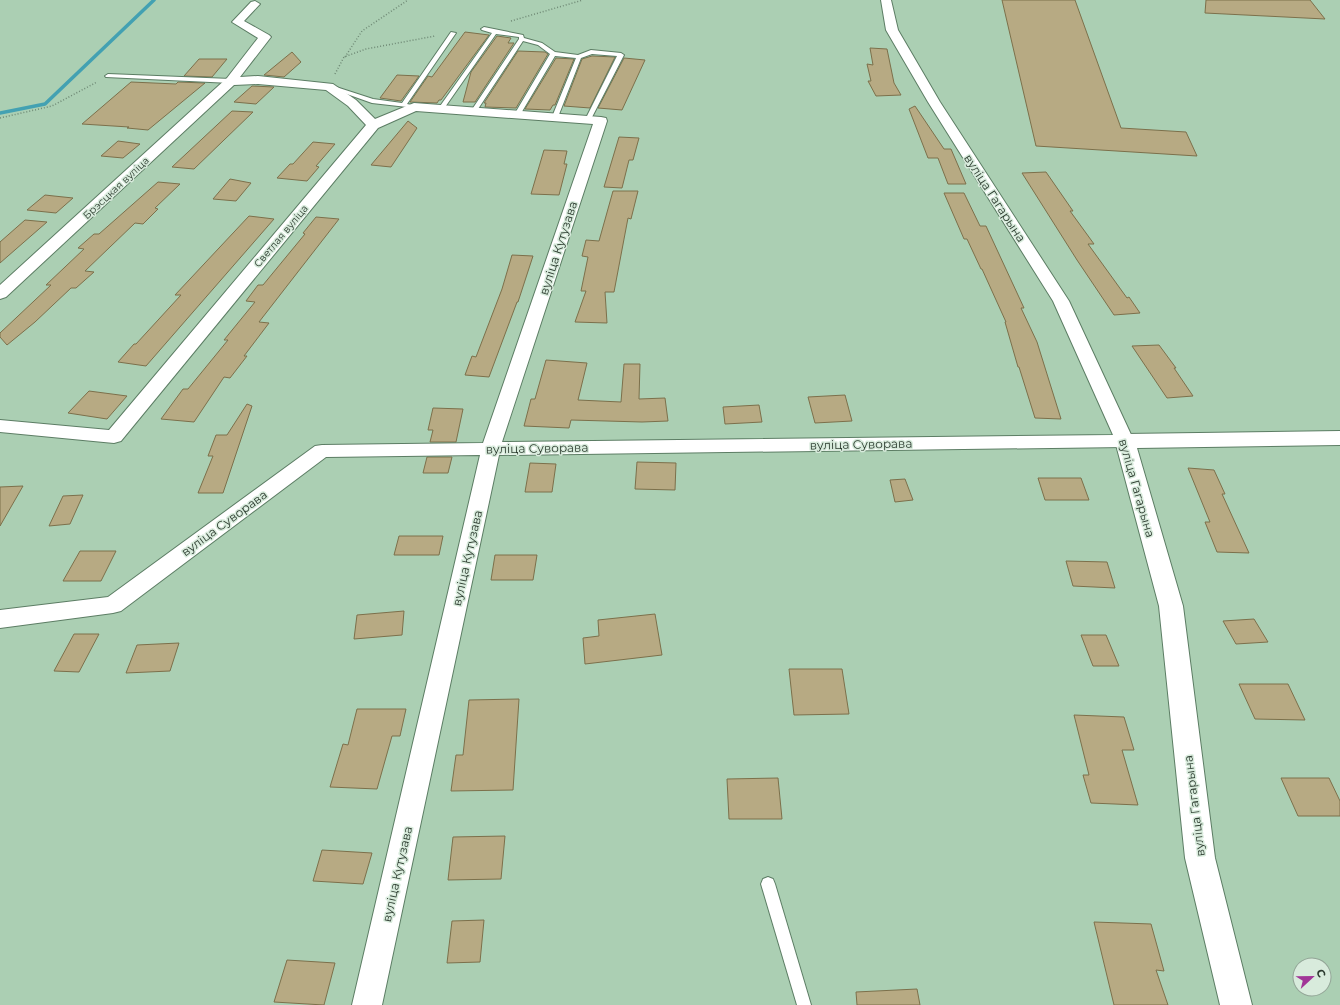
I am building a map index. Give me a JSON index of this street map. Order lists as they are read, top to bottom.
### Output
{
  "streets": {
    "street": [
      "Брэсцкая вуліца",
      "вуліца Гагарына",
      "Светлая вуліца",
      "вуліца Кутузава",
      "вуліца Суворава"
    ]
  },
  "crossings": [
    ["вуліца Гагарына", "вуліца Суворава"],
    ["Светлая вуліца", "вуліца Кутузава"],
    ["вуліца Кутузава", "вуліца Суворава"]
  ],
  "north": "right"
}
